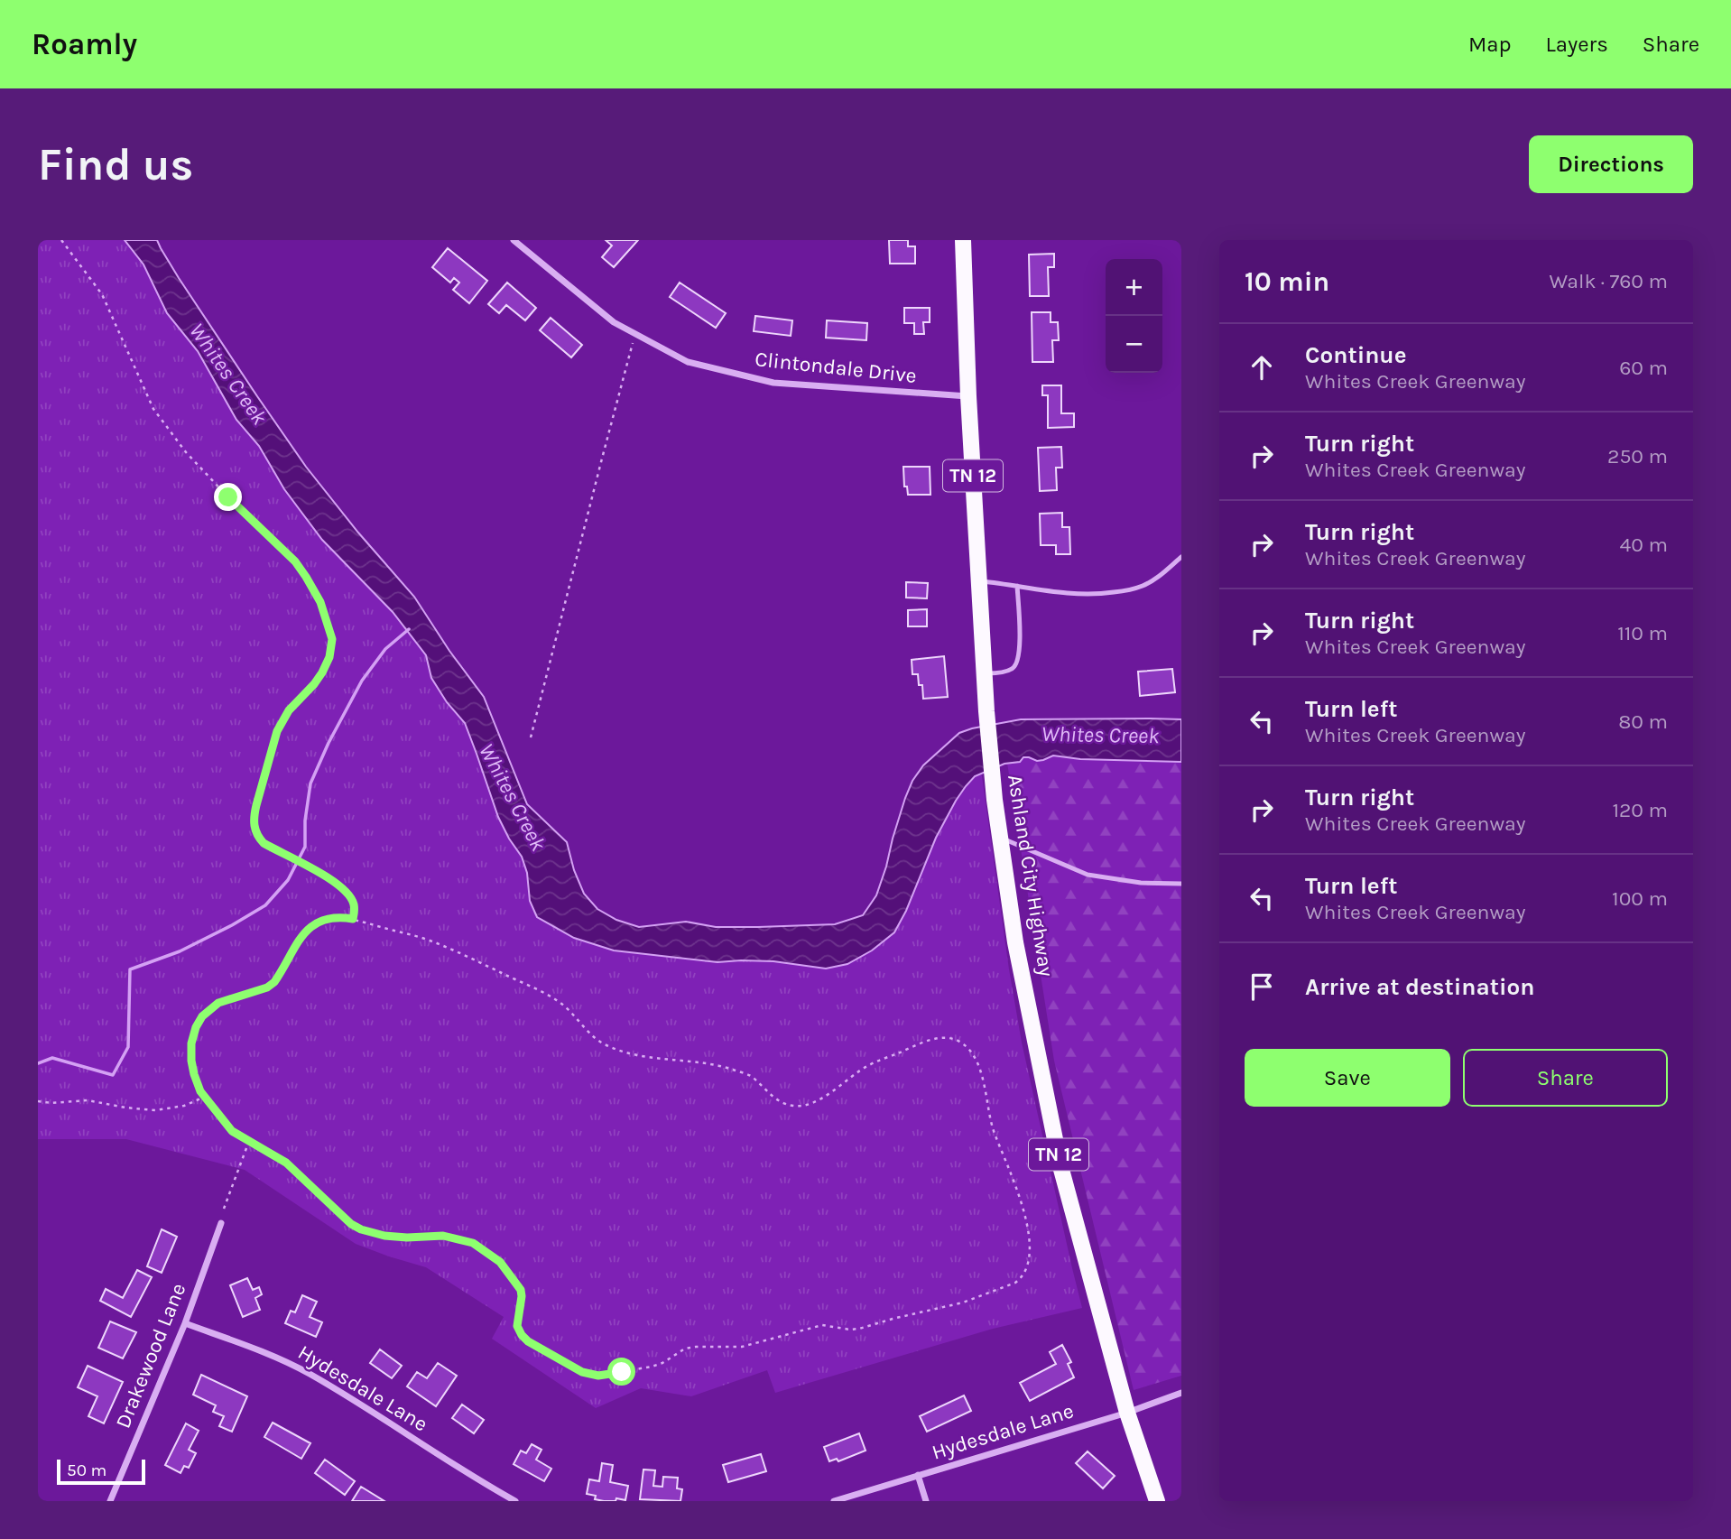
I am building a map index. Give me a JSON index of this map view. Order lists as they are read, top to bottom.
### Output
{
  "streets": {
    "main road": ["TN 12", "Ashland City Highway"],
    "street": ["Clintondale Drive", "Drakewood Lane", "Hydesdale Lane"]
  },
  "crossings": [
    ["Clintondale Drive", "Ashland City Highway"],
    ["Ashland City Highway", "Hydesdale Lane"],
    ["Drakewood Lane", "Hydesdale Lane"]
  ],
  "water": ["Whites Creek"],
  "scale_bar": "50 m",
  "page": {
    "header": "Roamly",
    "nav": ["Map", "Layers", "Share"],
    "buttons": [
      "Directions",
      ["Save", "Share"]
    ],
    "title": "Find us",
    "heading": ["10 min", "Walk · 760 m"],
    "map_buttons": ["+", "−"],
    "list": [
      ["Continue", "Whites Creek Greenway", "60 m"],
      ["Turn right", "Whites Creek Greenway", "250 m"],
      ["Turn right", "Whites Creek Greenway", "40 m"],
      ["Turn right", "Whites Creek Greenway", "110 m"],
      ["Turn left", "Whites Creek Greenway", "80 m"],
      ["Turn right", "Whites Creek Greenway", "120 m"],
      ["Turn left", "Whites Creek Greenway", "100 m"],
      "Arrive at destination"
    ],
    "scale": "50 m"
  }
}
